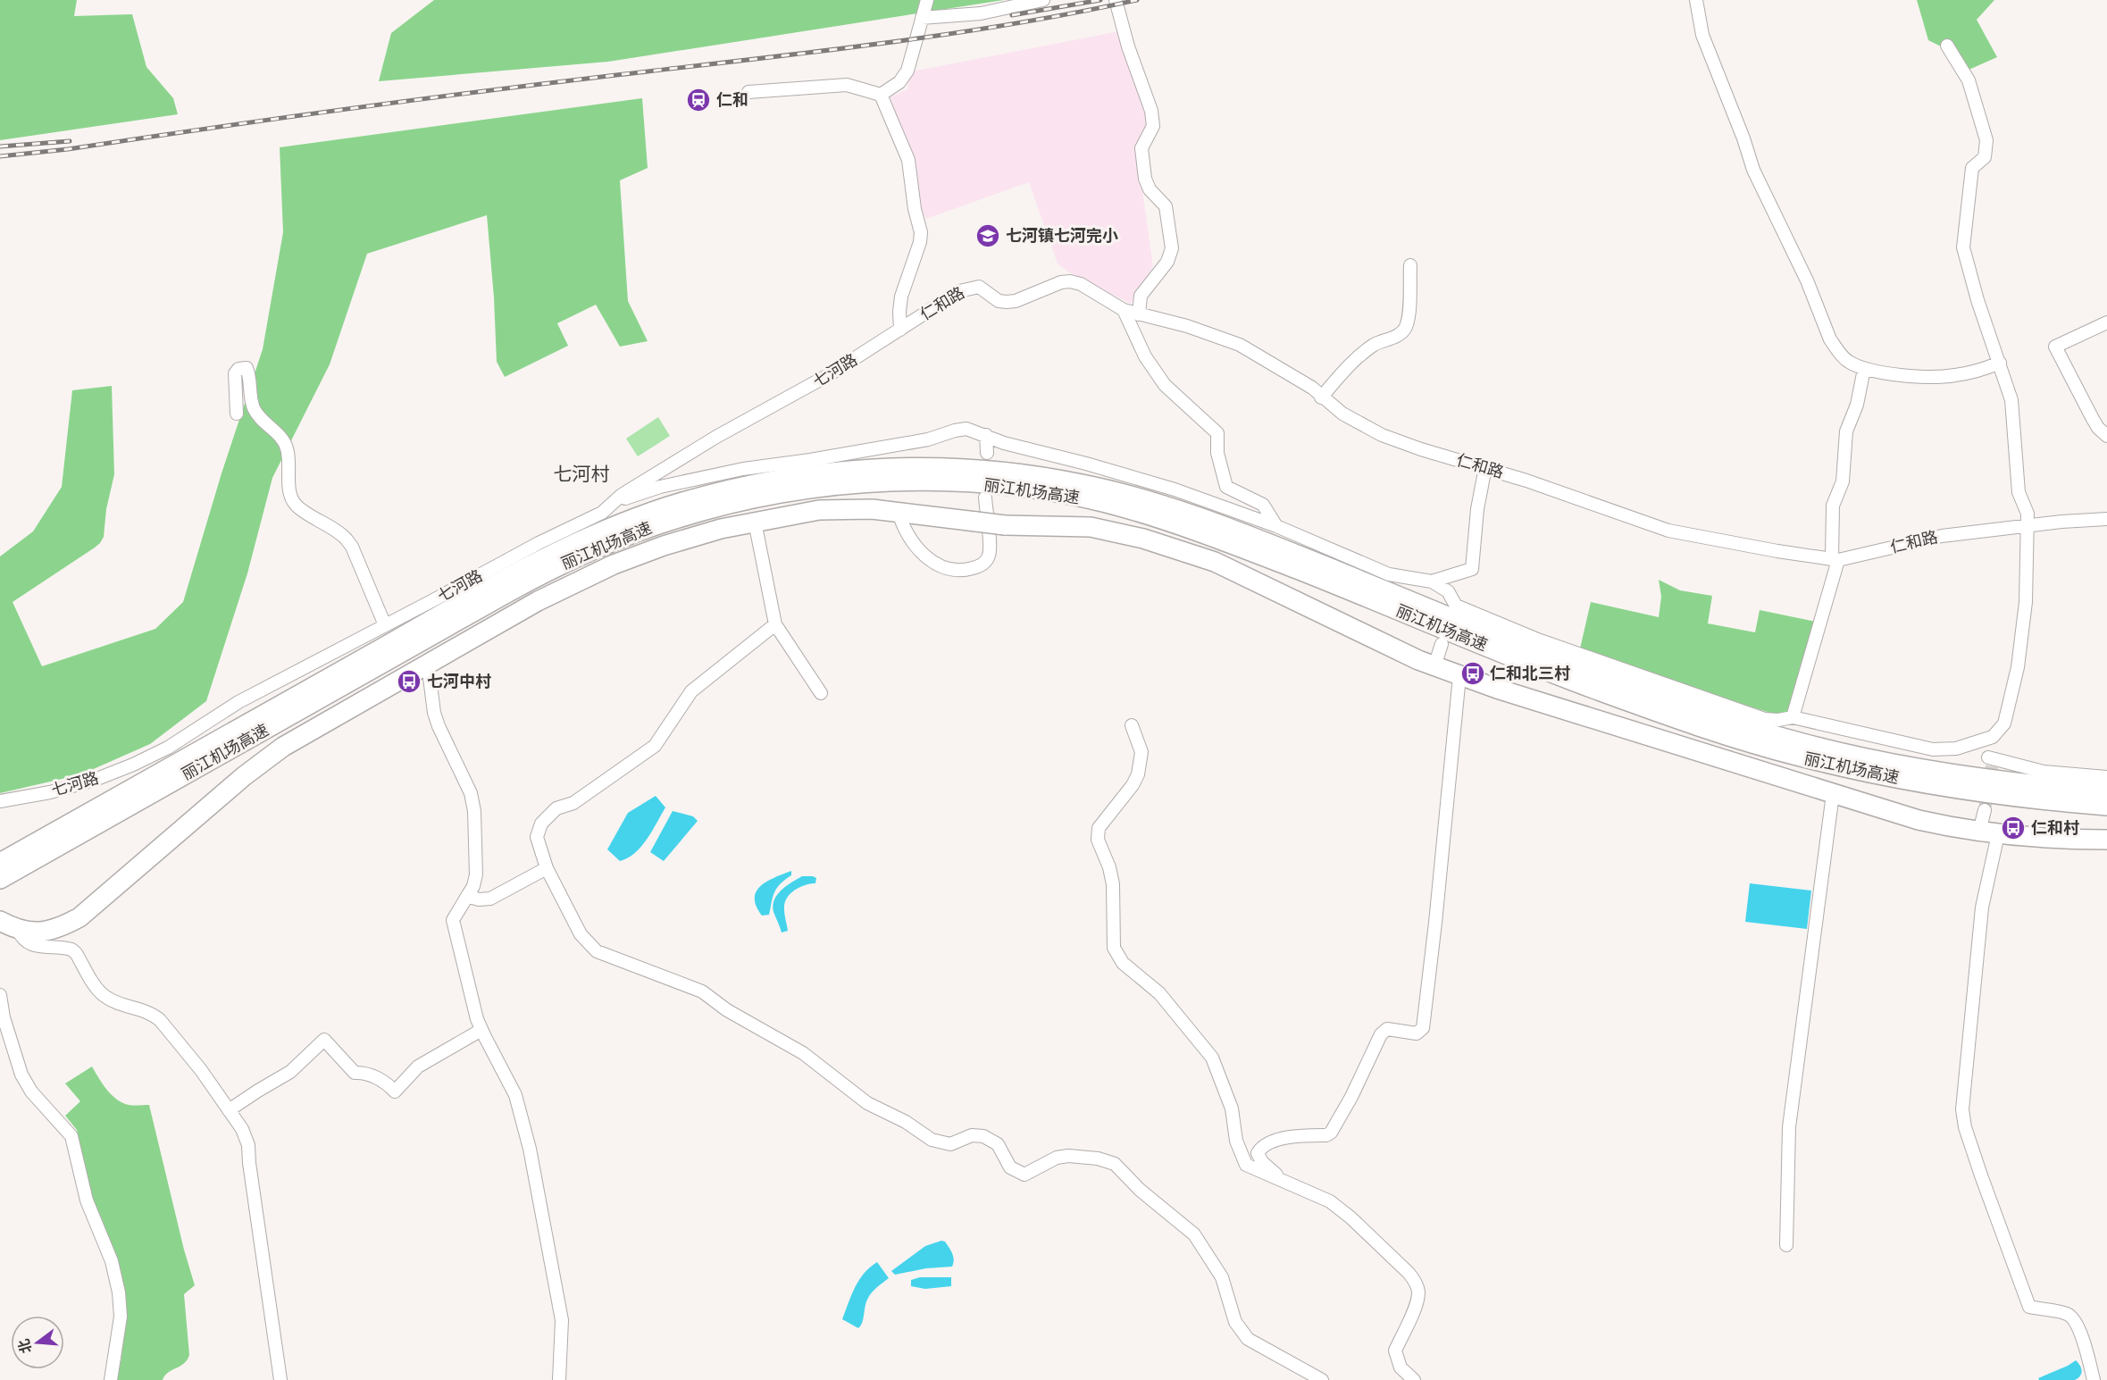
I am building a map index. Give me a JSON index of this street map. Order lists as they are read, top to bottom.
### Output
{
  "streets": {
    "highway": ["丽江机场高速"],
    "street": ["仁和路", "七河路"]
  },
  "crossings": [
    ["仁和路", "七河路"]
  ],
  "districts": ["七河村"],
  "places": {
    "station": ["仁和"],
    "school or university": ["七河镇七河完小"],
    "bus stop": ["仁和北三村", "七河中村", "仁和村"]
  },
  "north": "left"
}
